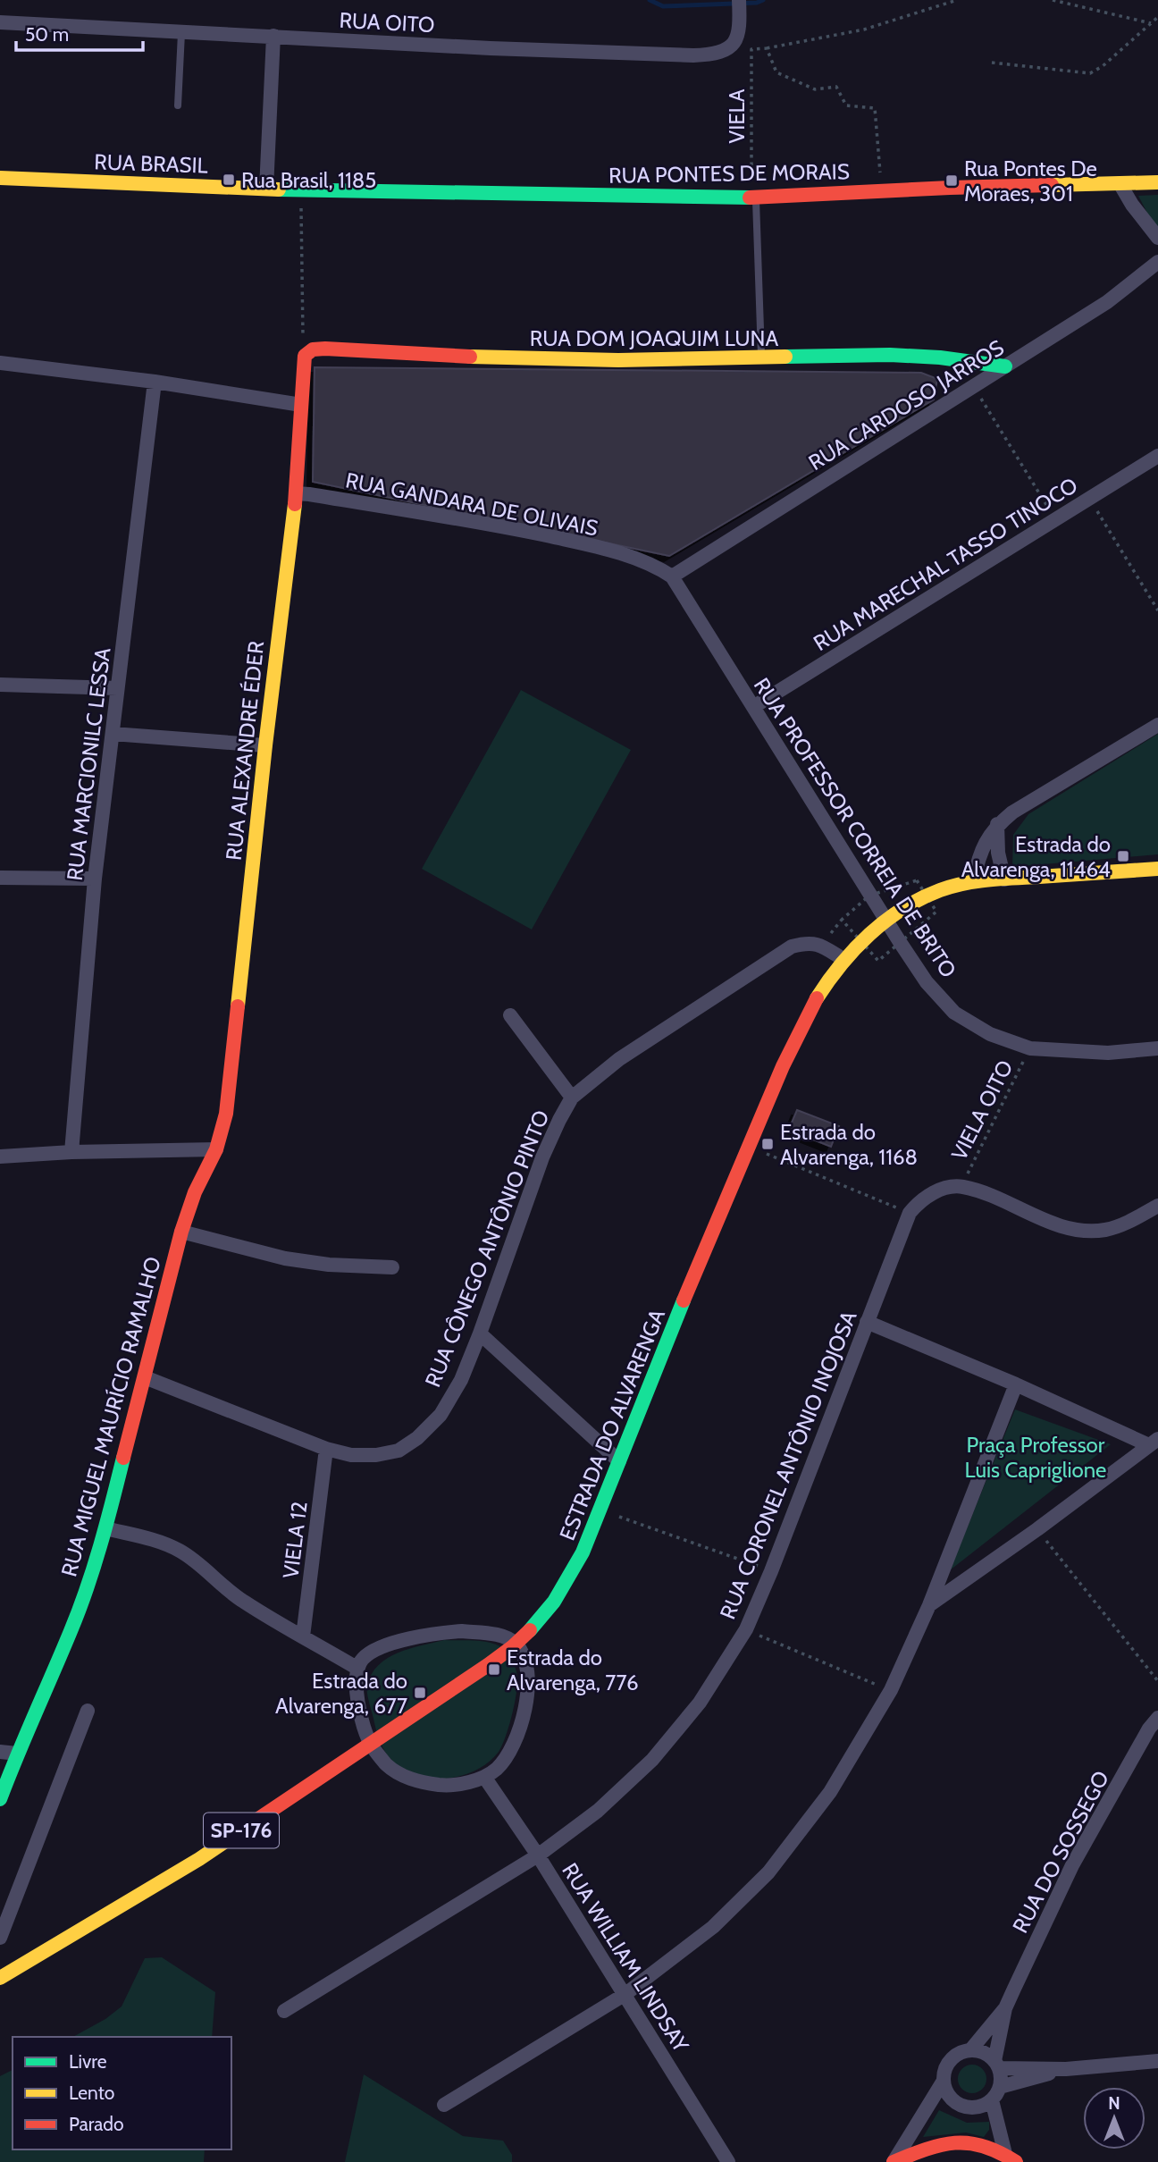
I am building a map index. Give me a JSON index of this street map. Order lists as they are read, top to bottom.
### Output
{
  "streets": {
    "street": [
      "RUA OITO",
      "RUA BRASIL",
      "RUA PONTES DE MORAIS",
      "RUA DOM JOAQUIM LUNA",
      "RUA CARDOSO JARROS",
      "RUA GANDARA DE OLIVAIS",
      "RUA MARECHAL TASSO TINOCO",
      "RUA ALEXANDRE ÉDER",
      "RUA MARCIONILC LESSA",
      "RUA PROFESSOR CORREIA DE BRITO",
      "RUA CÔNEGO ANTÔNIO PINTO",
      "RUA MIGUEL MAURÍCIO RAMALHO",
      "ESTRADA DO ALVARENGA",
      "RUA CORONEL ANTÔNIO INOJOSA",
      "VIELA 12",
      "SP-176",
      "RUA DO SOSSEGO",
      "RUA WILLIAM LINDSAY"
    ],
    "path": ["VIELA", "VIELA OITO"]
  },
  "crossings": [
    ["VIELA", "RUA PONTES DE MORAIS"],
    ["RUA BRASIL", "RUA PONTES DE MORAIS"],
    ["RUA DOM JOAQUIM LUNA", "RUA CARDOSO JARROS"],
    ["RUA DOM JOAQUIM LUNA", "RUA ALEXANDRE ÉDER"],
    ["RUA CARDOSO JARROS", "RUA GANDARA DE OLIVAIS"],
    ["RUA CARDOSO JARROS", "RUA PROFESSOR CORREIA DE BRITO"],
    ["RUA GANDARA DE OLIVAIS", "RUA ALEXANDRE ÉDER"],
    ["RUA GANDARA DE OLIVAIS", "RUA PROFESSOR CORREIA DE BRITO"],
    ["RUA MARECHAL TASSO TINOCO", "RUA PROFESSOR CORREIA DE BRITO"],
    ["RUA ALEXANDRE ÉDER", "RUA MIGUEL MAURÍCIO RAMALHO"],
    ["RUA PROFESSOR CORREIA DE BRITO", "VIELA OITO"],
    ["RUA PROFESSOR CORREIA DE BRITO", "ESTRADA DO ALVARENGA"],
    ["VIELA OITO", "RUA CORONEL ANTÔNIO INOJOSA"],
    ["RUA CÔNEGO ANTÔNIO PINTO", "RUA MIGUEL MAURÍCIO RAMALHO"],
    ["RUA CÔNEGO ANTÔNIO PINTO", "ESTRADA DO ALVARENGA"],
    ["RUA CÔNEGO ANTÔNIO PINTO", "VIELA 12"],
    ["RUA CORONEL ANTÔNIO INOJOSA", "RUA WILLIAM LINDSAY"]
  ],
  "parks": ["Praça Professor Luis Capriglione"],
  "places": {
    "transit": [
      "Rua Brasil, 1185",
      "Rua Pontes De Moraes, 301",
      "Estrada do Alvarenga, 11464",
      "Estrada do Alvarenga, 1168",
      "Estrada do Alvarenga, 776",
      "Estrada do Alvarenga, 677"
    ]
  },
  "legend": ["Livre", "Lento", "Parado"],
  "scale_bar": "50 m",
  "north": "top"
}
